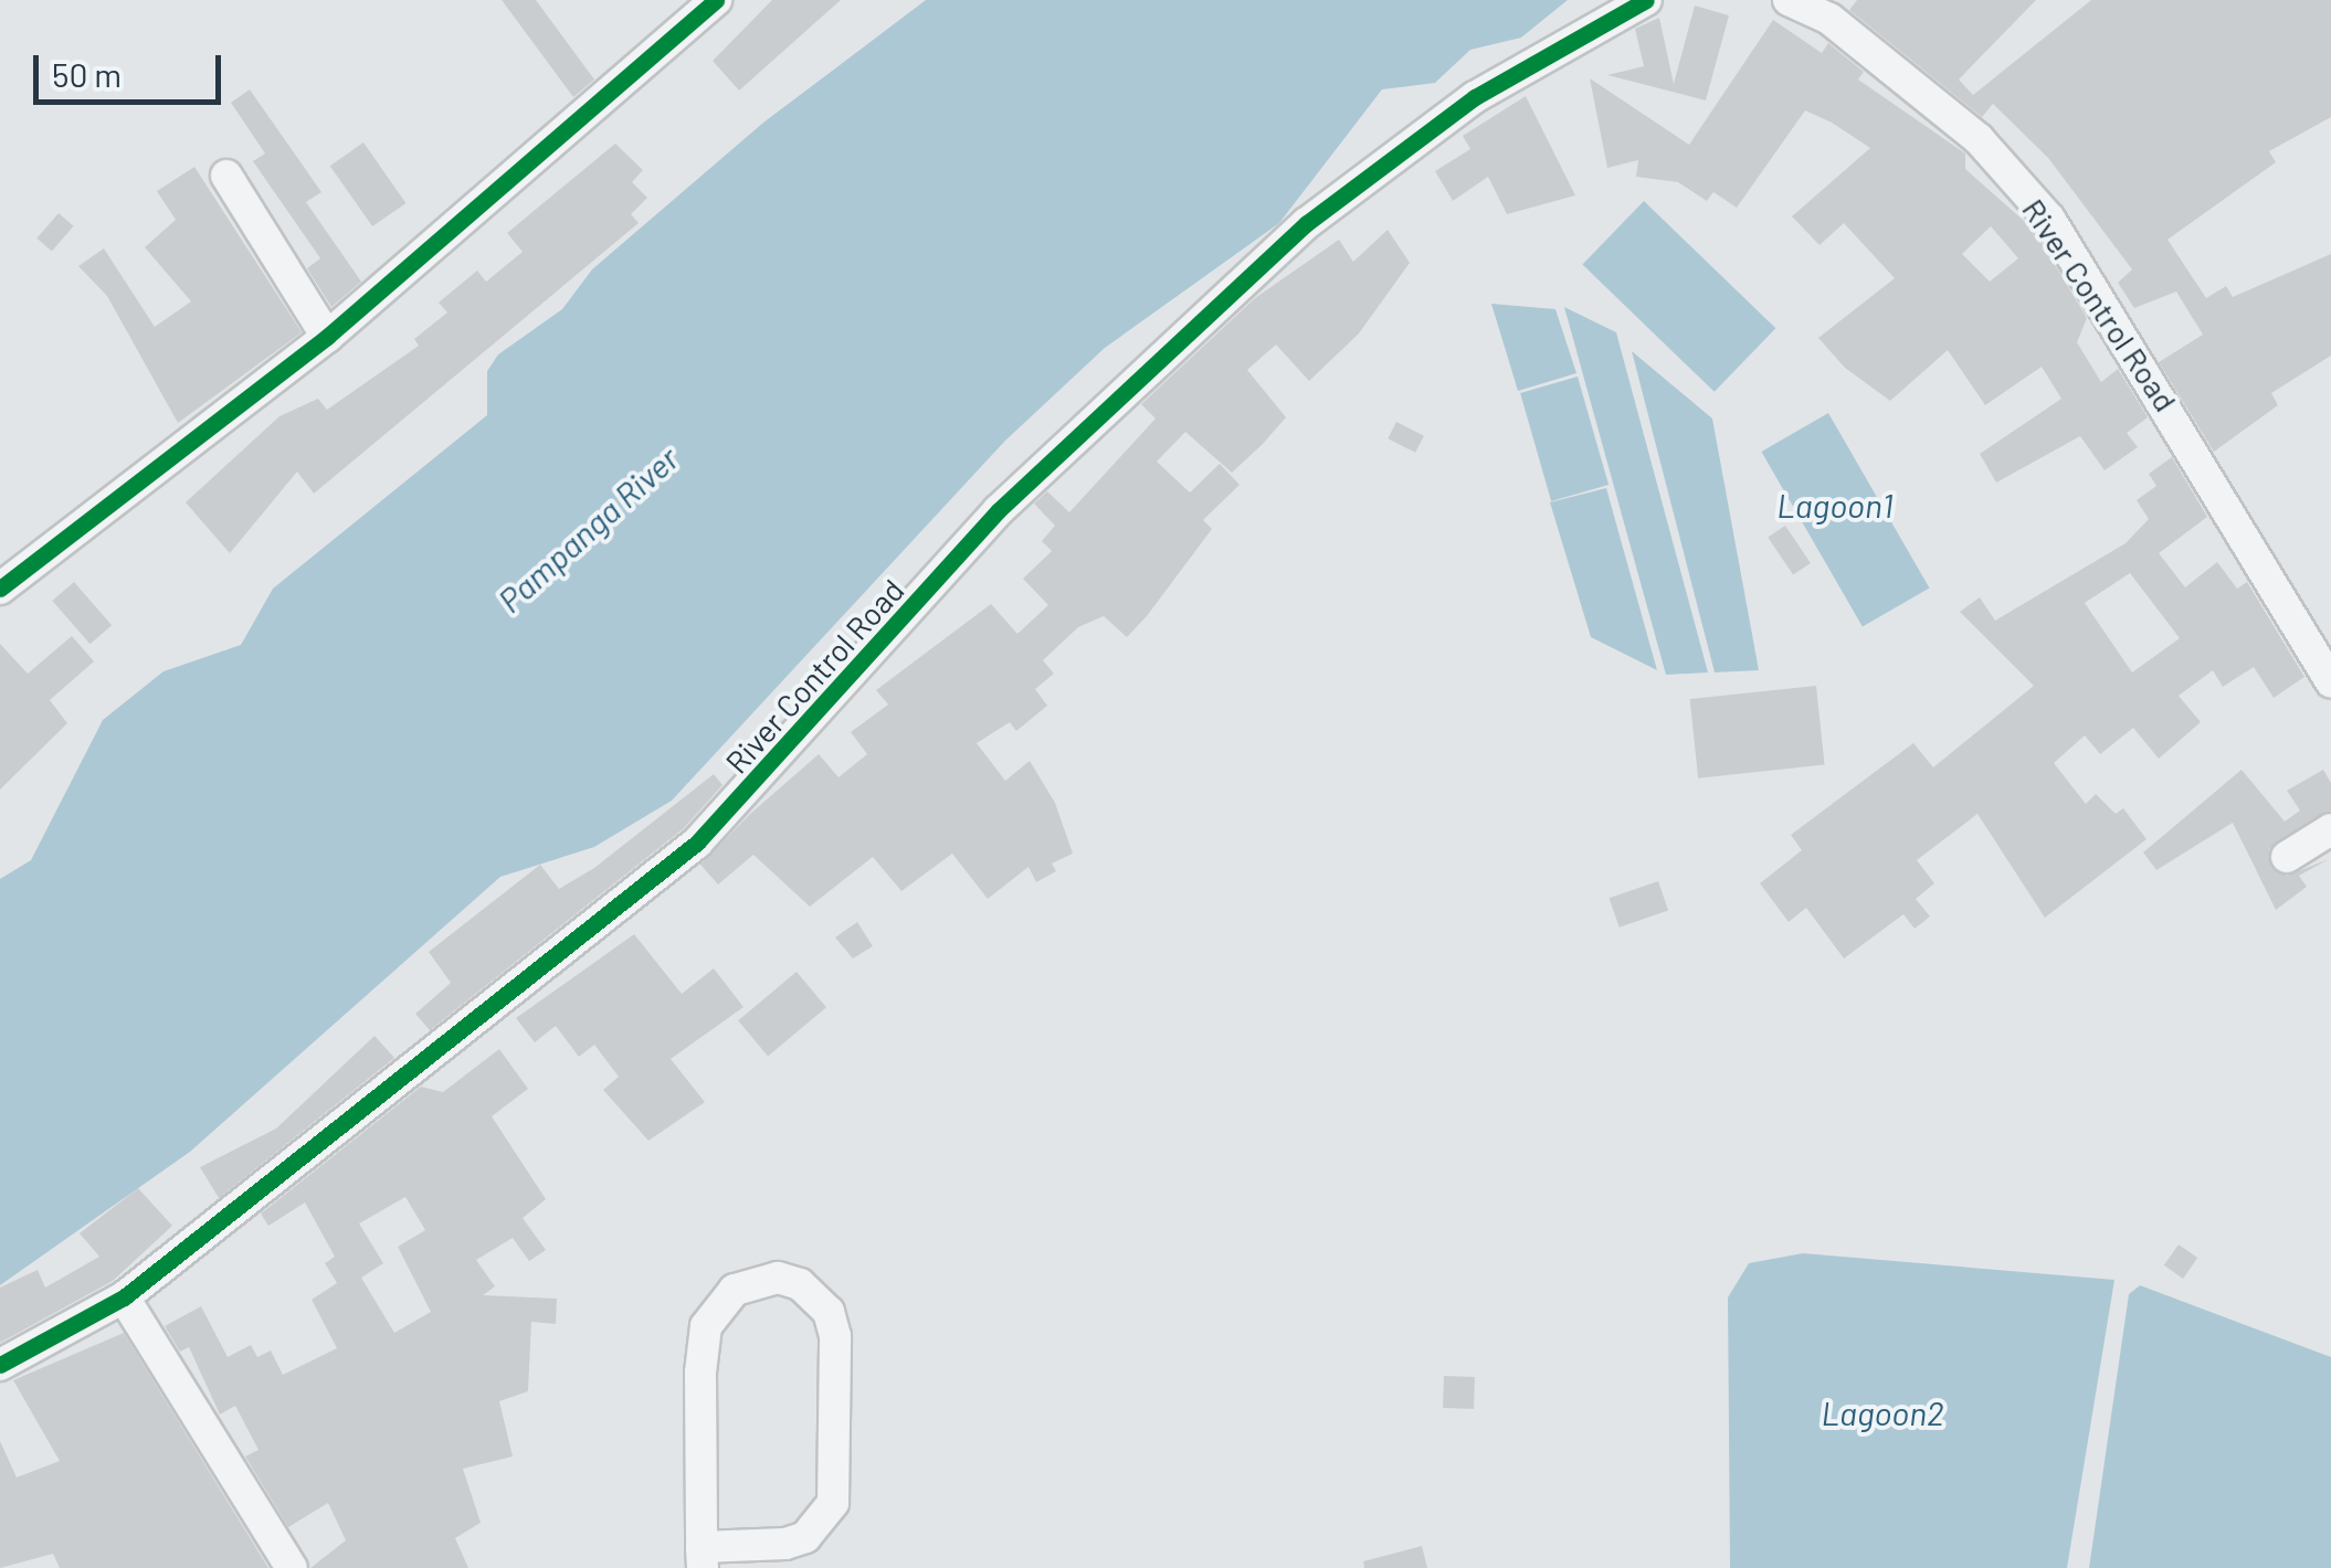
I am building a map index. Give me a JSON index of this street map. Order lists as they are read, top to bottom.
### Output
{
  "streets": {
    "street": ["River Control Road"]
  },
  "water": ["Lagoon1", "Pampanga River", "Lagoon2"],
  "scale_bar": "50 m"
}
